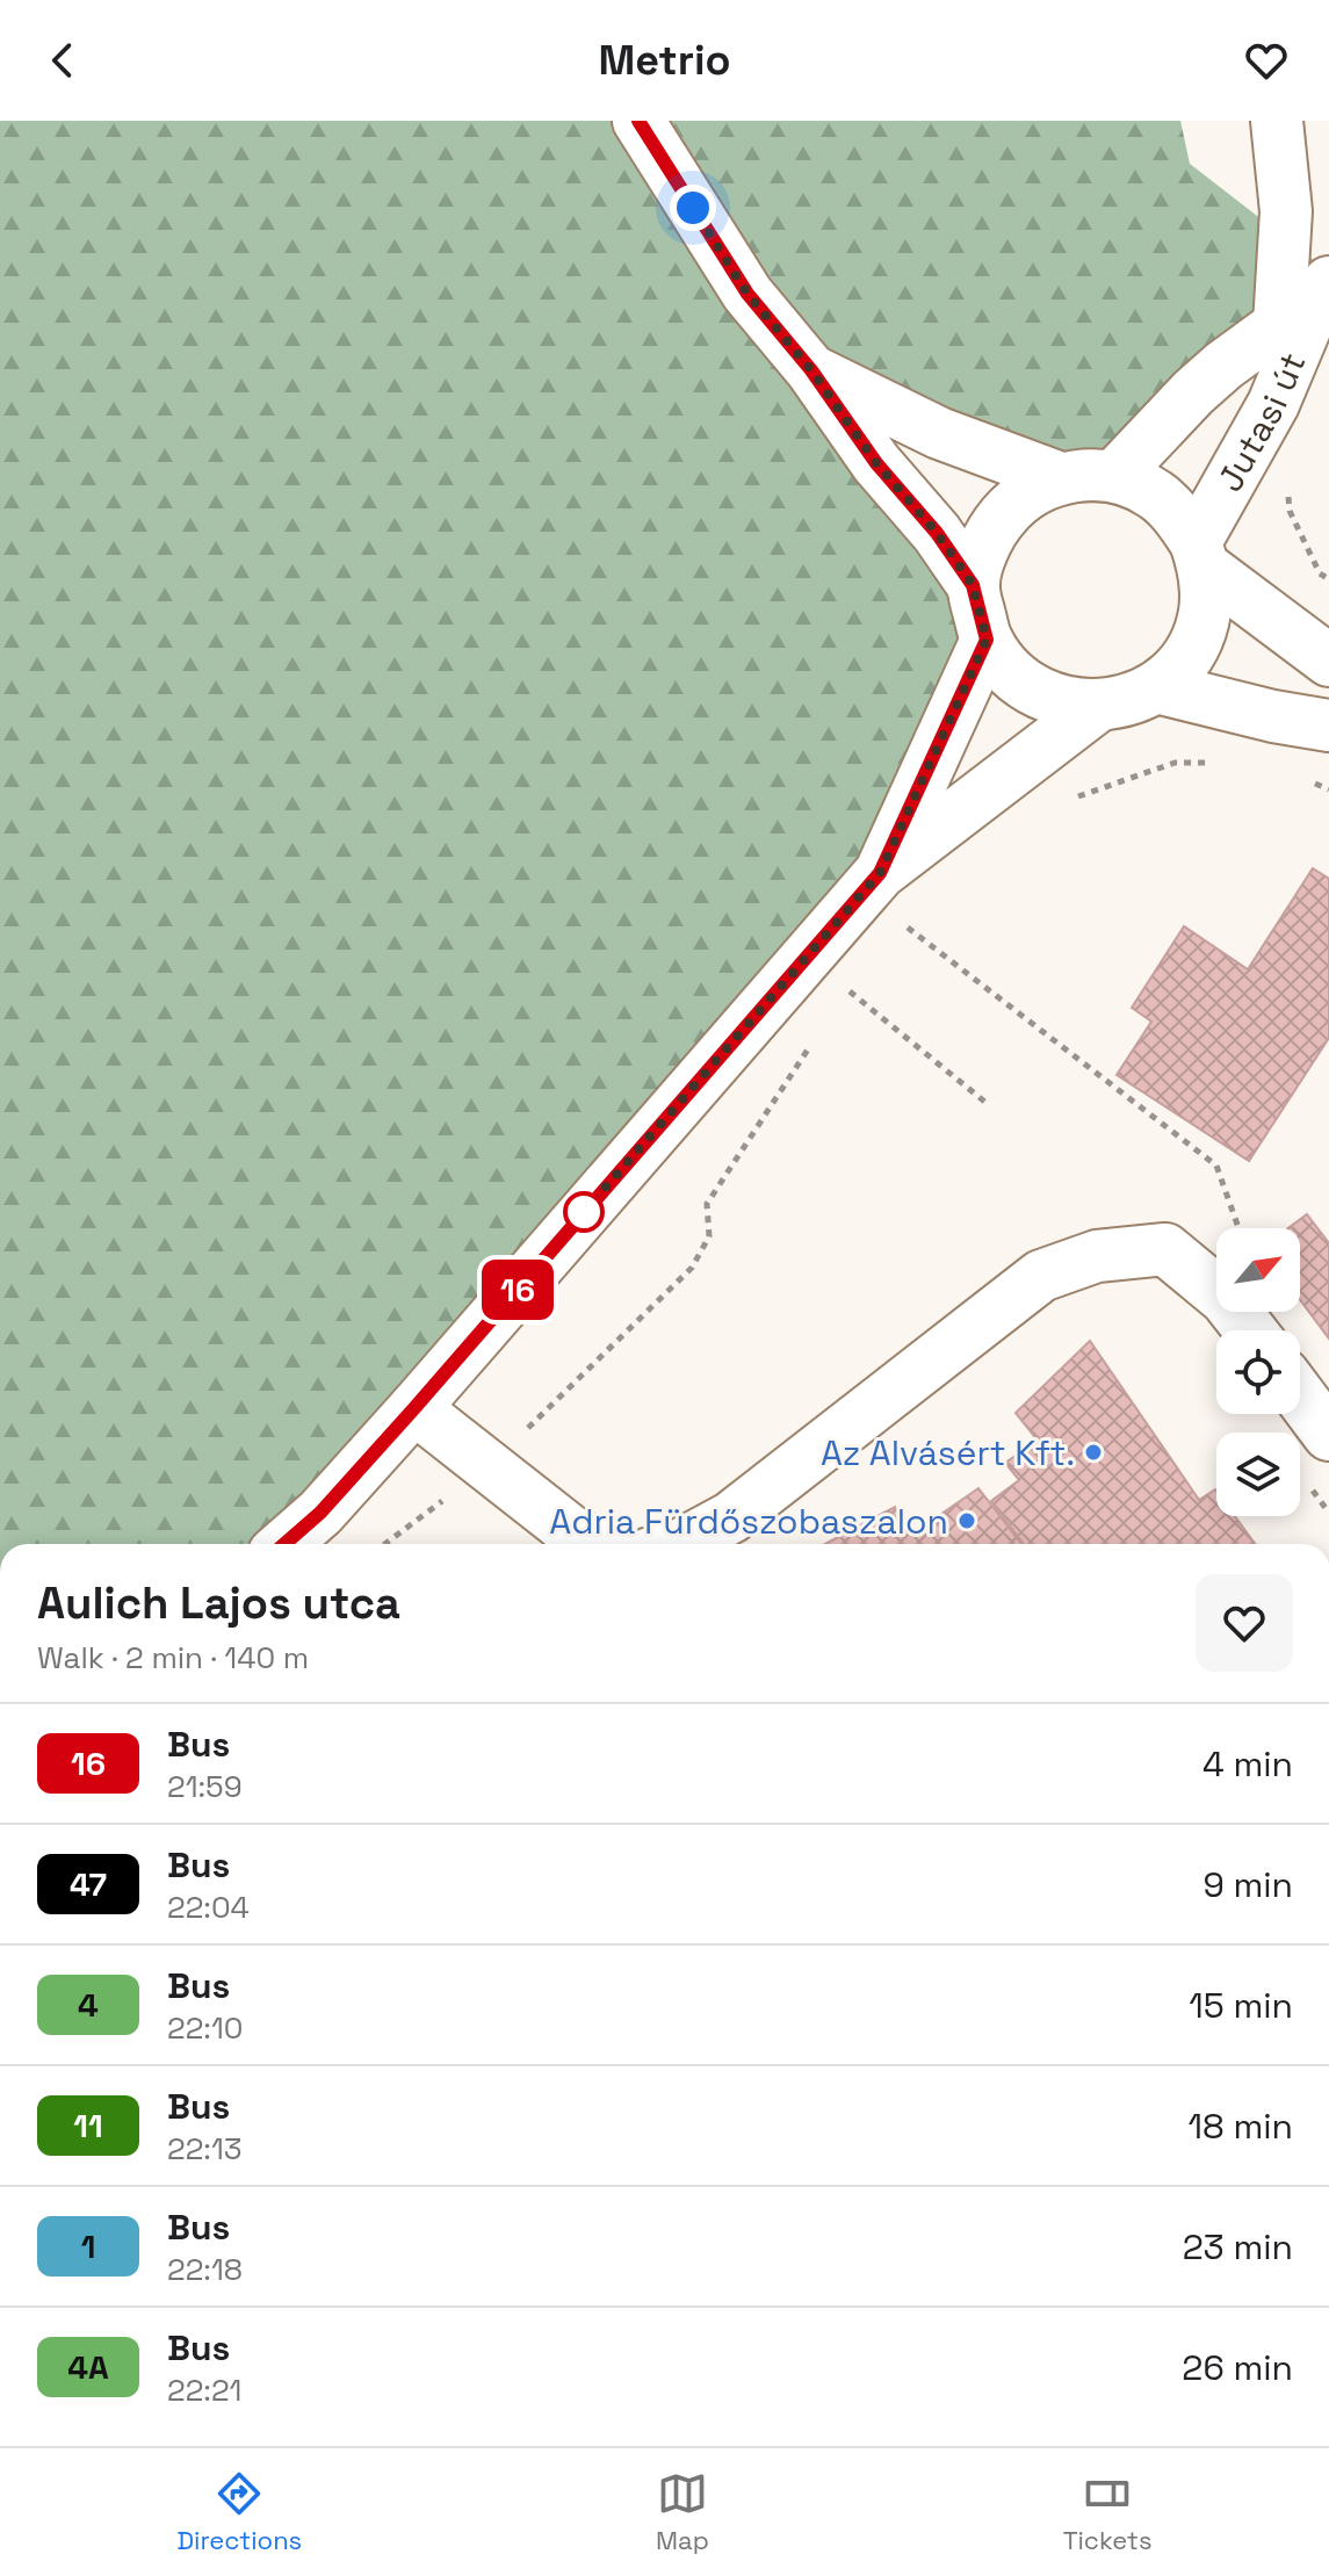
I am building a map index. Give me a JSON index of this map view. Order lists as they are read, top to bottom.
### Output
{
  "streets": {
    "street": ["Jutasi út"]
  },
  "places": ["Az Alvásért Kft.", "Adria Fürdőszobaszalon"],
  "lines": ["bus line 16"],
  "north": "top right",
  "page": {
    "header": "Metrio",
    "on_map": "16",
    "heading": ["Aulich Lajos utca", "Walk · 2 min · 140 m"],
    "list": [
      {
        "mark": "16",
        "name": "Bus",
        "note": "21:59",
        "value": "4 min"
      },
      {
        "mark": "47",
        "name": "Bus",
        "note": "22:04",
        "value": "9 min"
      },
      {
        "mark": "4",
        "name": "Bus",
        "note": "22:10",
        "value": "15 min"
      },
      {
        "mark": "11",
        "name": "Bus",
        "note": "22:13",
        "value": "18 min"
      },
      {
        "mark": "1",
        "name": "Bus",
        "note": "22:18",
        "value": "23 min"
      },
      {
        "mark": "4A",
        "name": "Bus",
        "note": "22:21",
        "value": "26 min"
      }
    ],
    "tabs": ["Directions", "Map", "Tickets"]
  }
}
